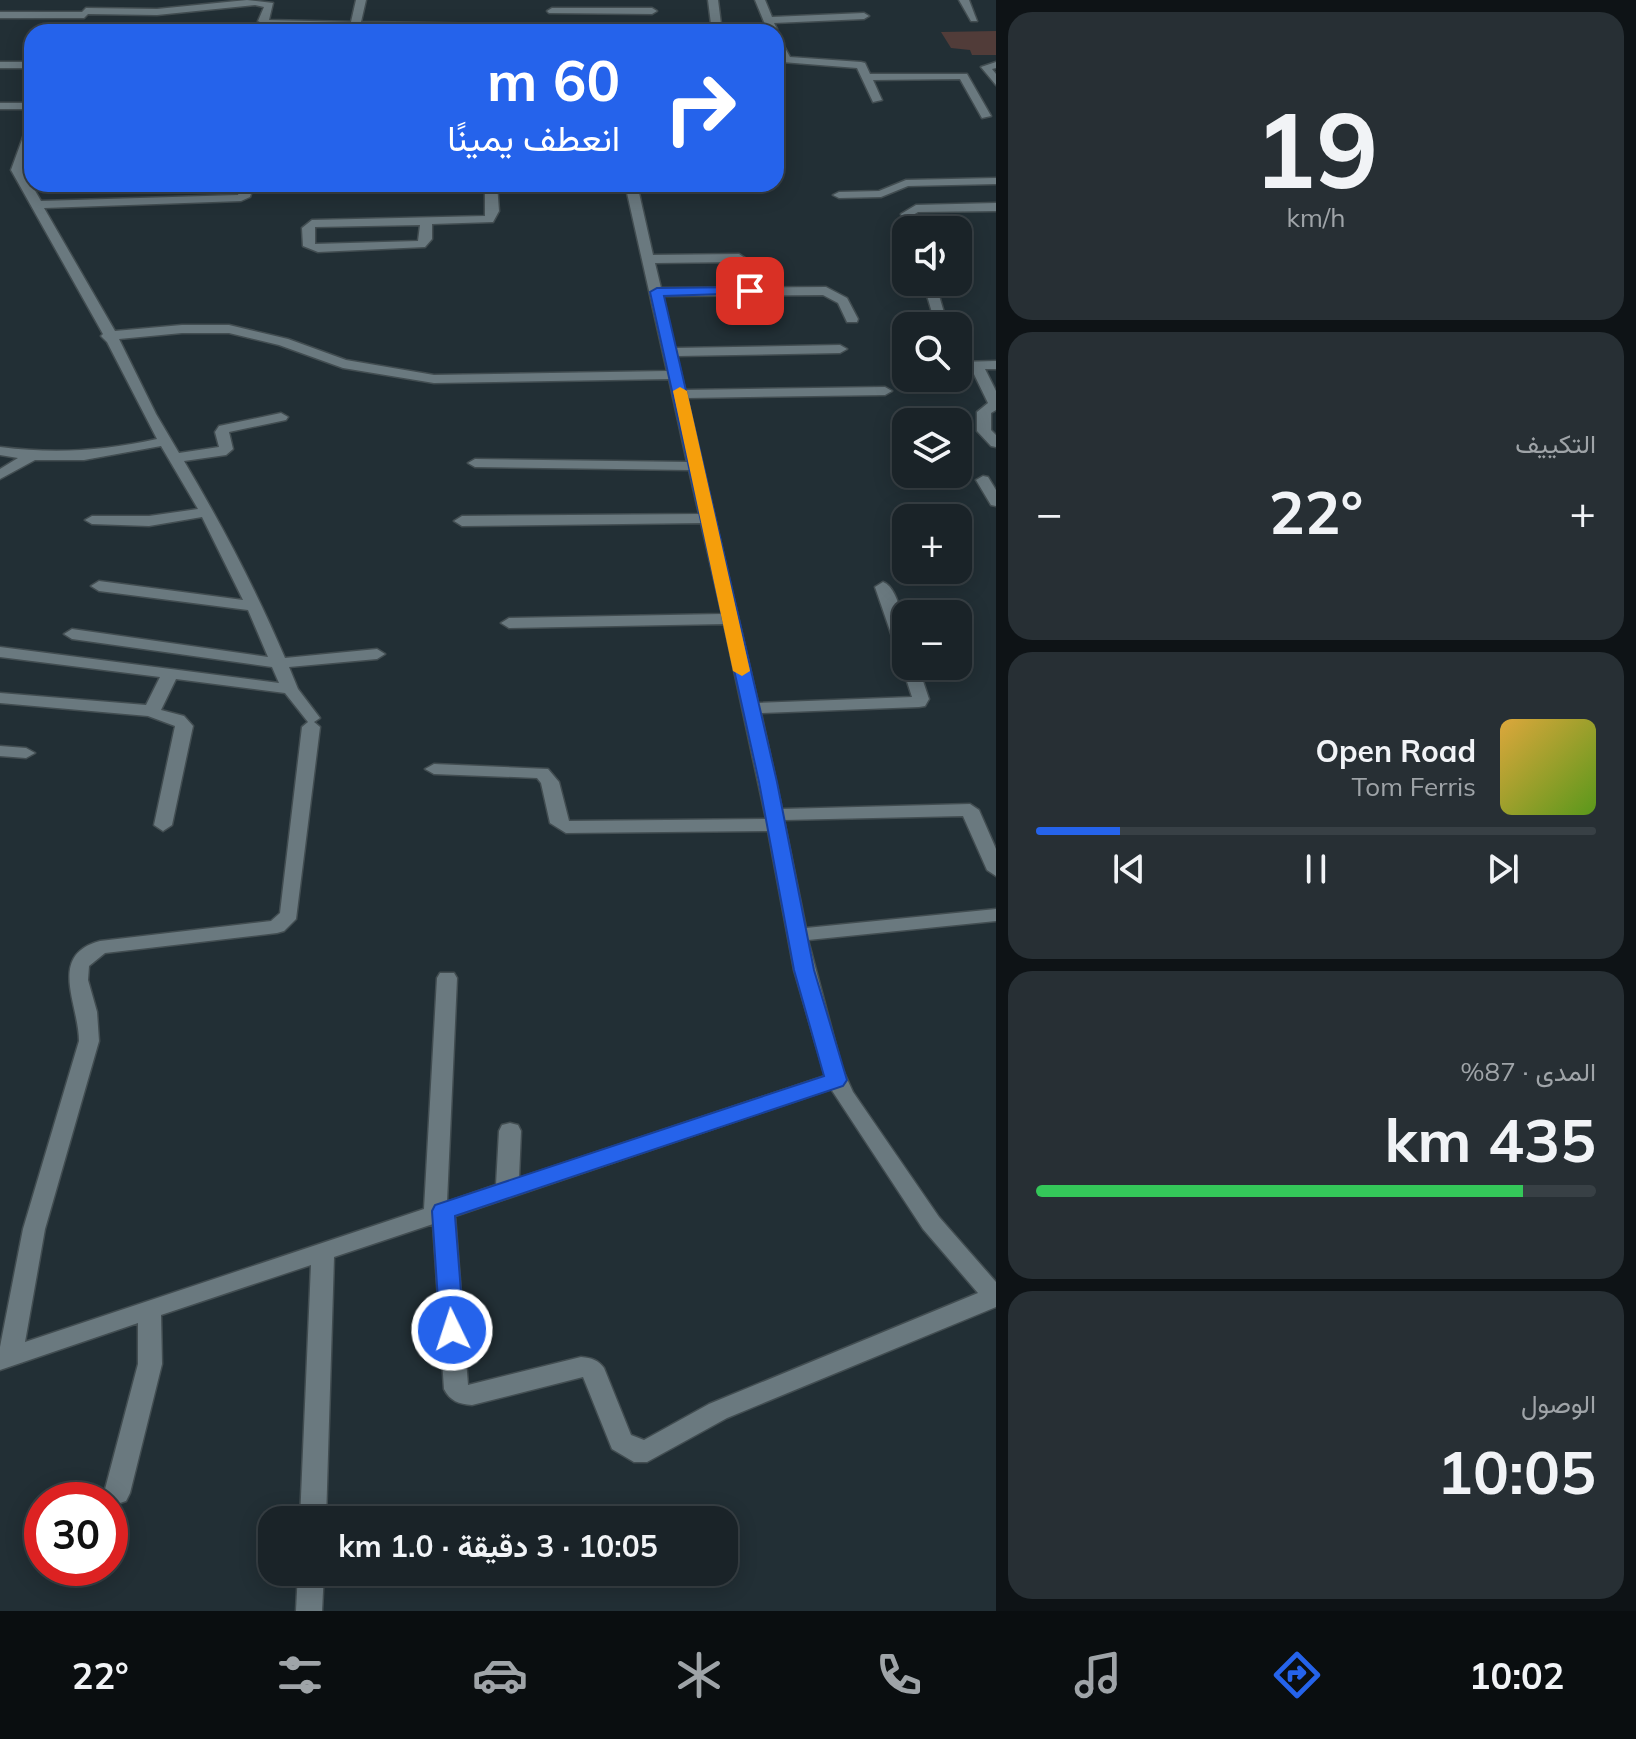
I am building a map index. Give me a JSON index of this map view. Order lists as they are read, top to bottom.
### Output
{
  "page": {
    "tile": [
      ["19", "km/h"],
      "التكييف",
      ["المدى · 87%", "435 km"],
      ["الوصول", "10:05"]
    ],
    "turn": ["60 m", "انعطف يمينًا"],
    "map_buttons": ["+", "−"],
    "heat": ["−", "22°", "+"],
    "song": ["Open Road", "Tom Ferris"],
    "limit": "30",
    "trip": "10:05 · 3 دقيقة · 1.0 km",
    "tabs": ["10:02", "22°"]
  }
}
